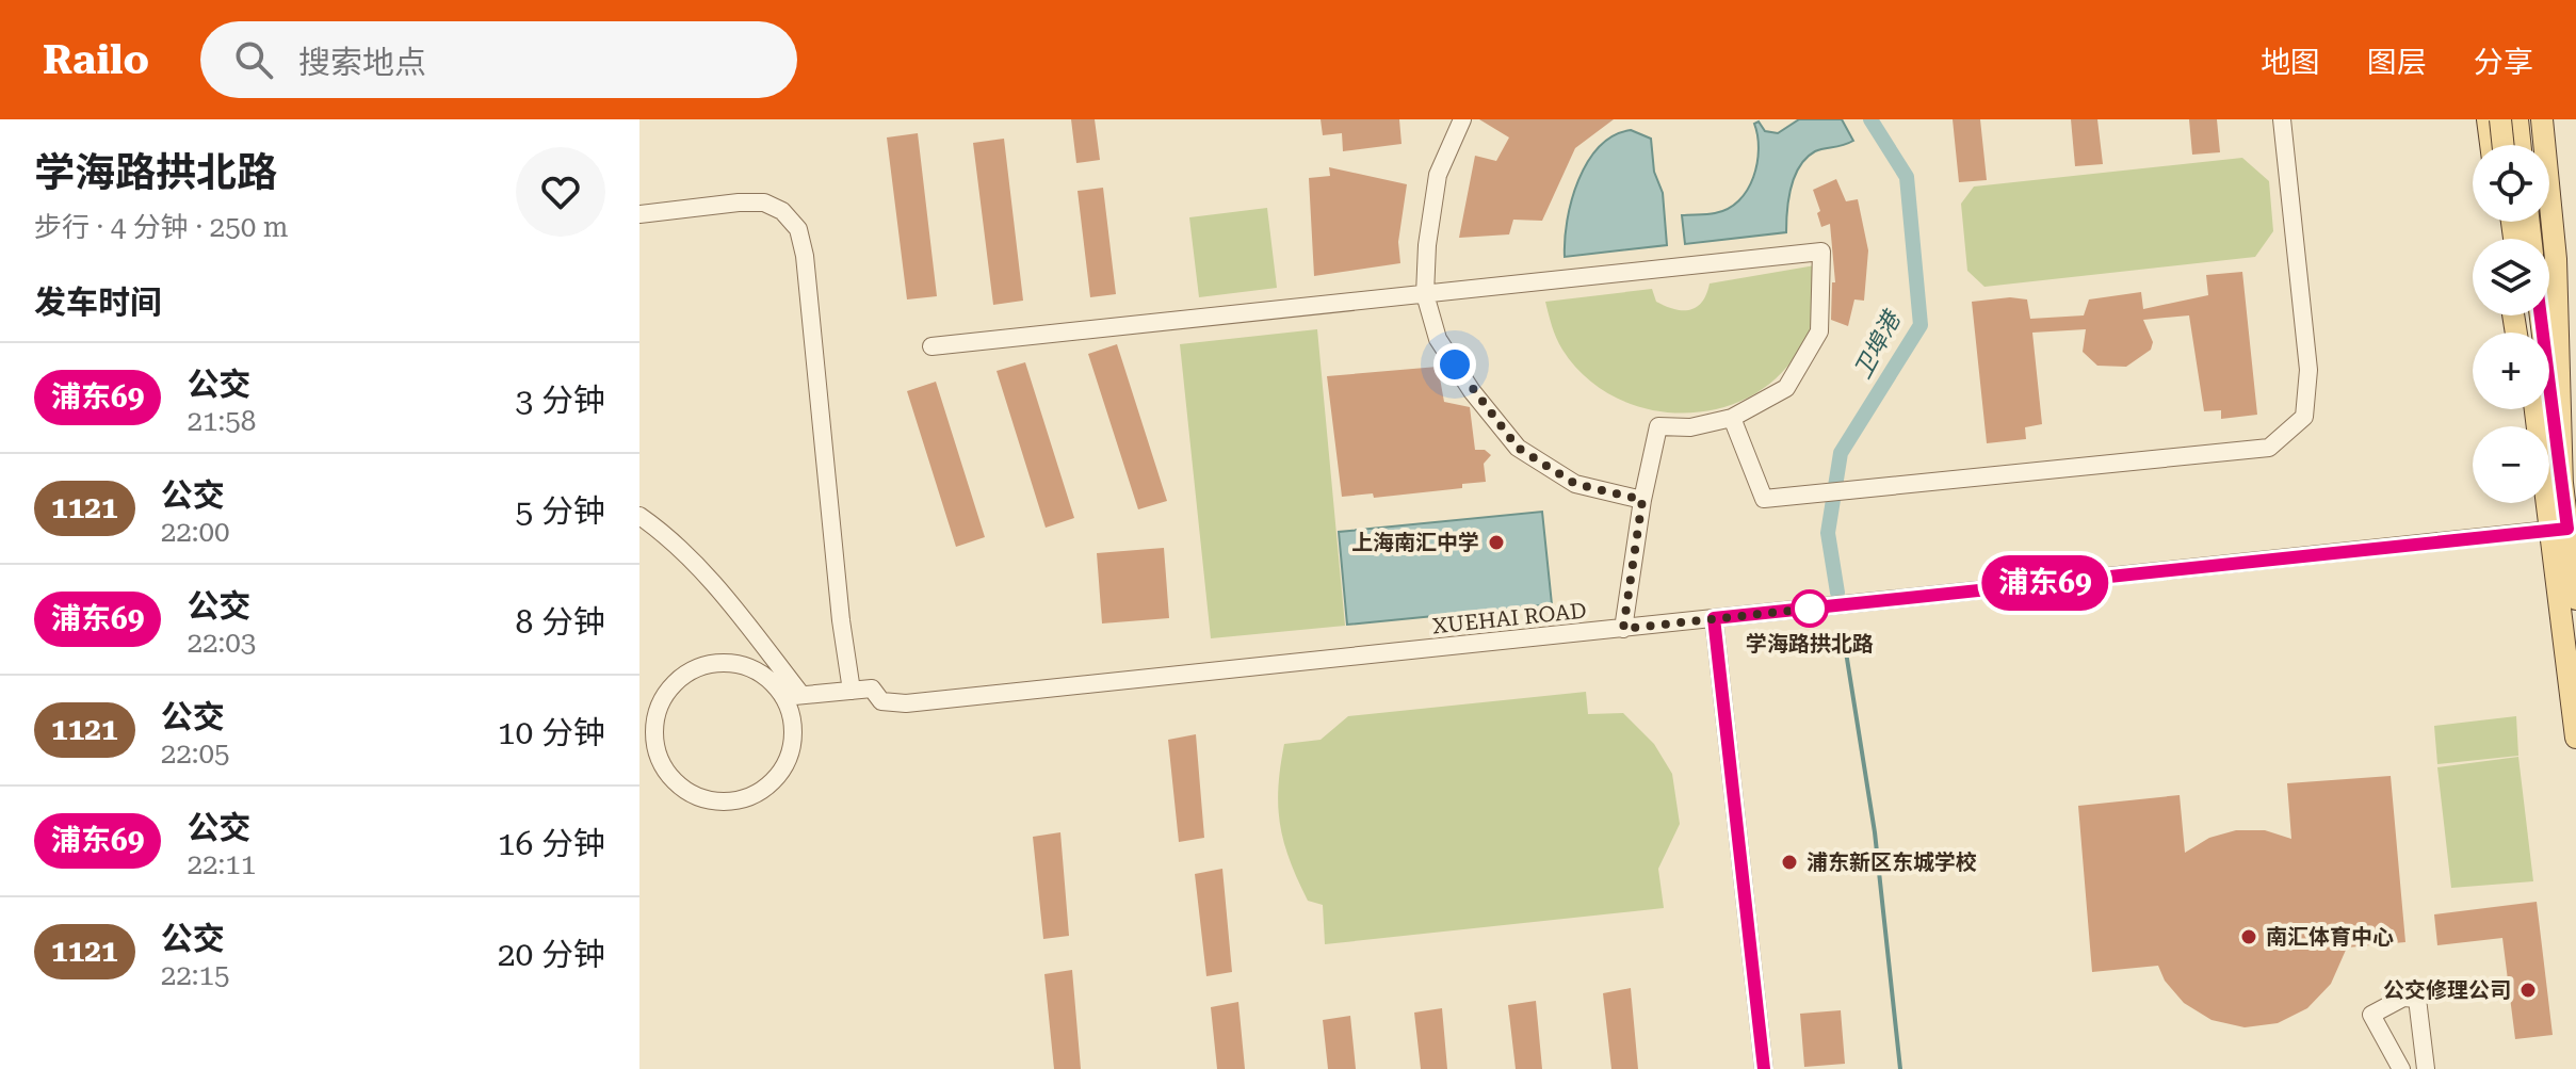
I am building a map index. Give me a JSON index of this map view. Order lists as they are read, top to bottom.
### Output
{
  "streets": {
    "street": ["XUEHAI ROAD"]
  },
  "water": ["卫埠港"],
  "places": [
    "上海南汇中学",
    "学海路拱北路",
    "浦东新区东城学校",
    "南汇体育中心",
    "公交修理公司"
  ],
  "lines": ["bus line 浦东69"],
  "page": {
    "header": "Railo",
    "search": "搜索地点",
    "nav": ["地图", "图层", "分享"],
    "heading": [
      ["学海路拱北路", "步行 · 4 分钟 · 250 m"],
      "发车时间"
    ],
    "on_map": "浦东69",
    "map_buttons": ["+", "−"],
    "list": [
      {
        "mark": "浦东69",
        "name": "公交",
        "note": "21:58",
        "value": "3 分钟"
      },
      {
        "mark": "1121",
        "name": "公交",
        "note": "22:00",
        "value": "5 分钟"
      },
      {
        "mark": "浦东69",
        "name": "公交",
        "note": "22:03",
        "value": "8 分钟"
      },
      {
        "mark": "1121",
        "name": "公交",
        "note": "22:05",
        "value": "10 分钟"
      },
      {
        "mark": "浦东69",
        "name": "公交",
        "note": "22:11",
        "value": "16 分钟"
      },
      {
        "mark": "1121",
        "name": "公交",
        "note": "22:15",
        "value": "20 分钟"
      }
    ]
  }
}
